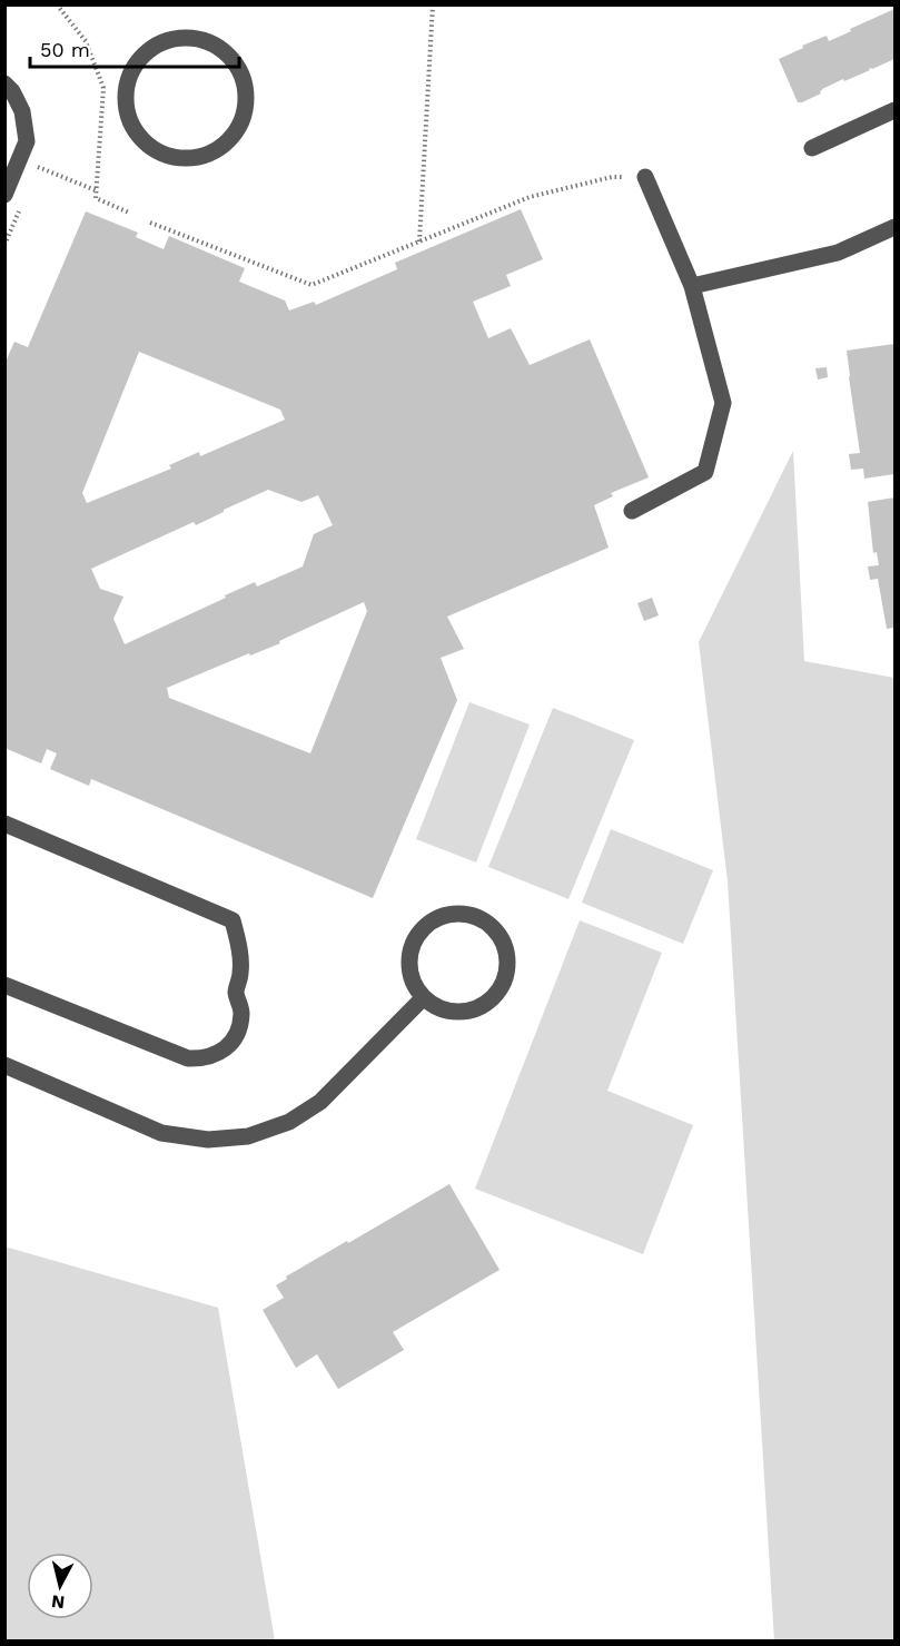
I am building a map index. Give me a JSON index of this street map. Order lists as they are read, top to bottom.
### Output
{
  "scale_bar": "50 m",
  "north": "bottom"
}
